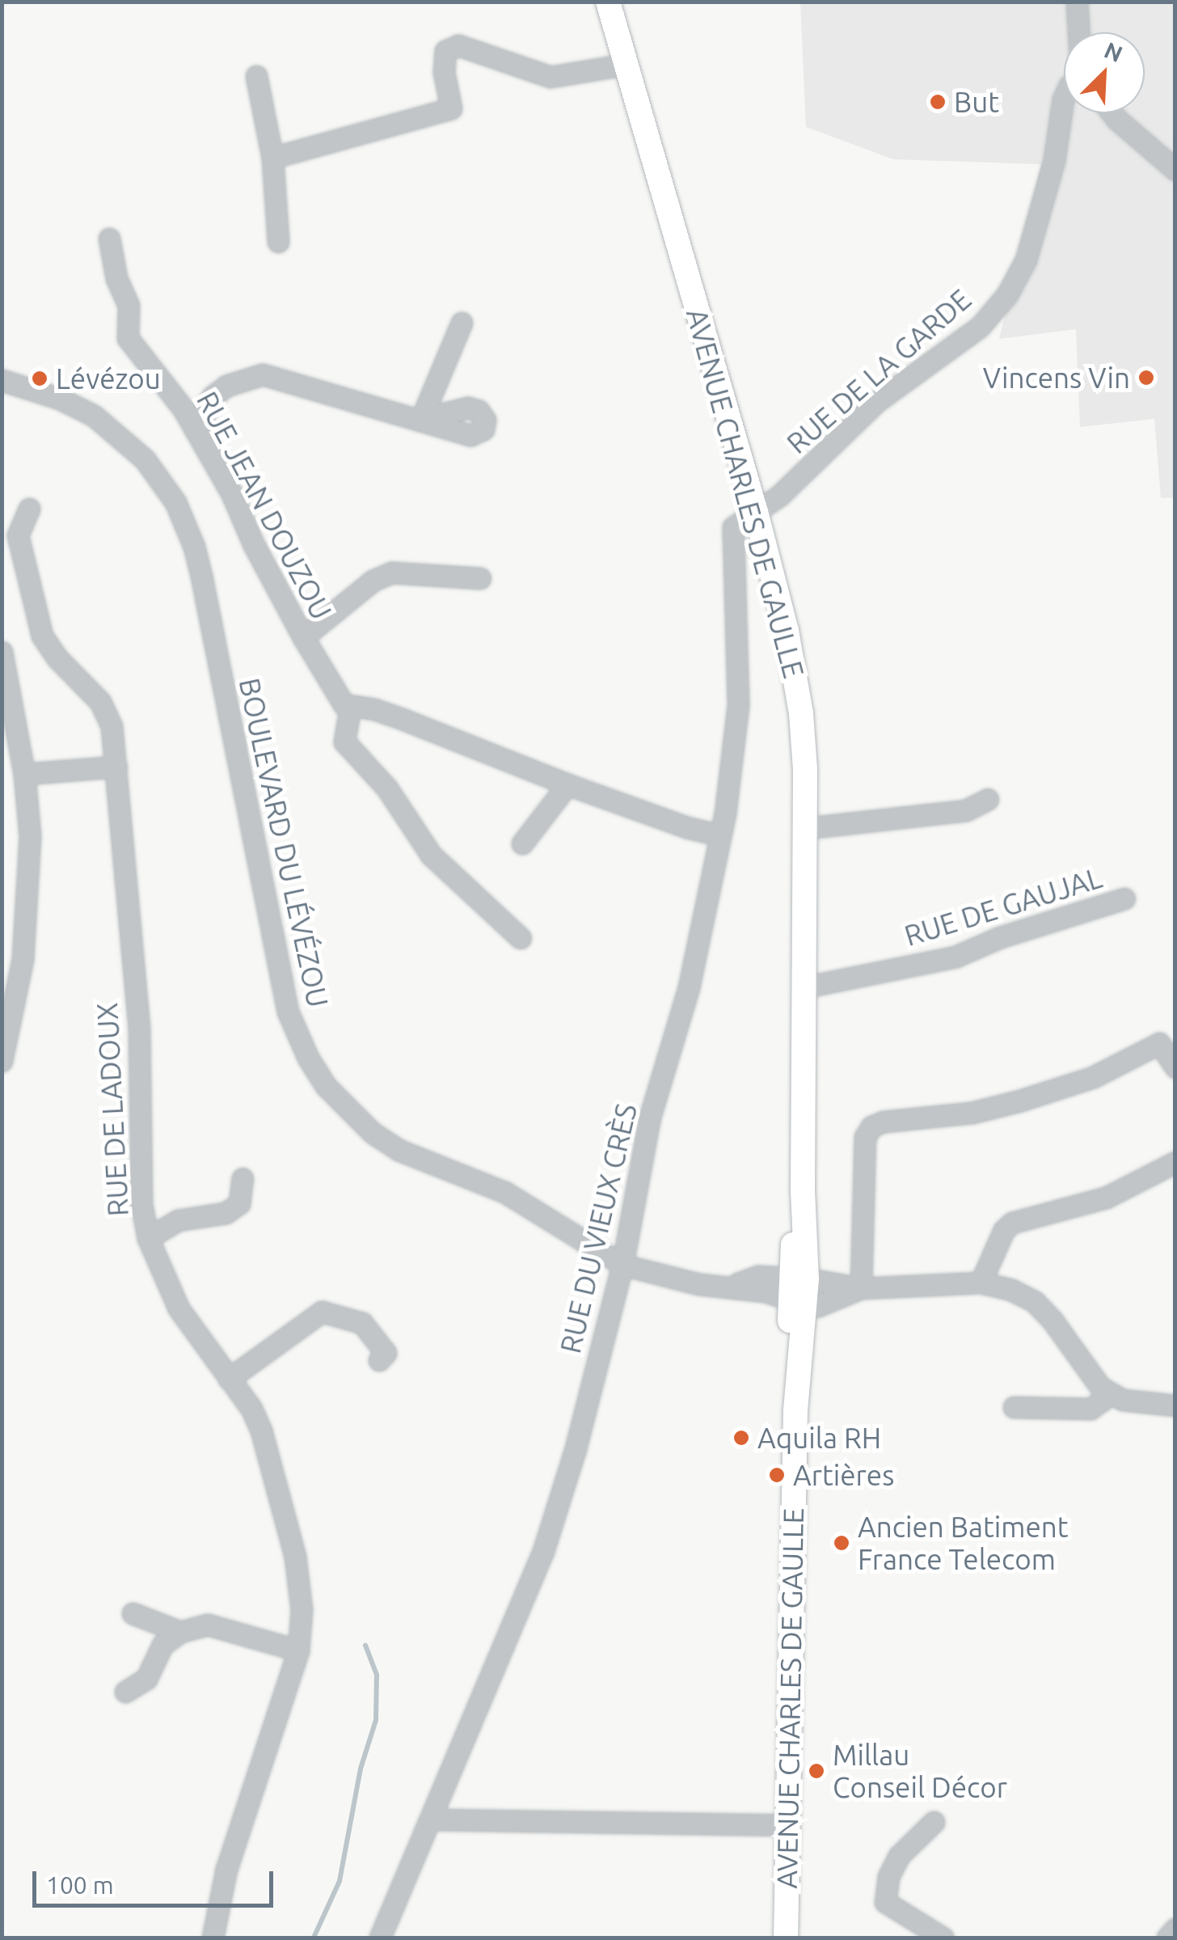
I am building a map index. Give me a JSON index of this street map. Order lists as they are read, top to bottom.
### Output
{
  "streets": {
    "main road": ["AVENUE CHARLES DE GAULLE"],
    "street": [
      "RUE DE LA GARDE",
      "RUE JEAN DOUZOU",
      "BOULEVARD DU LÉVÉZOU",
      "RUE DE GAUJAL",
      "RUE DE LADOUX",
      "RUE DU VIEUX CRÈS"
    ]
  },
  "crossings": [
    ["RUE DE LA GARDE", "AVENUE CHARLES DE GAULLE"],
    ["RUE DE LA GARDE", "RUE DU VIEUX CRÈS"],
    ["AVENUE CHARLES DE GAULLE", "BOULEVARD DU LÉVÉZOU"],
    ["AVENUE CHARLES DE GAULLE", "RUE DE GAUJAL"],
    ["AVENUE CHARLES DE GAULLE", "RUE DU VIEUX CRÈS"],
    ["BOULEVARD DU LÉVÉZOU", "RUE DU VIEUX CRÈS"]
  ],
  "places": [
    "But",
    "Vincens Vin",
    "Lévézou",
    "Aquila RH",
    "Artières",
    "Ancien Batiment France Telecom",
    "Millau Conseil Décor"
  ],
  "scale_bar": "100 m",
  "north": "top right"
}
